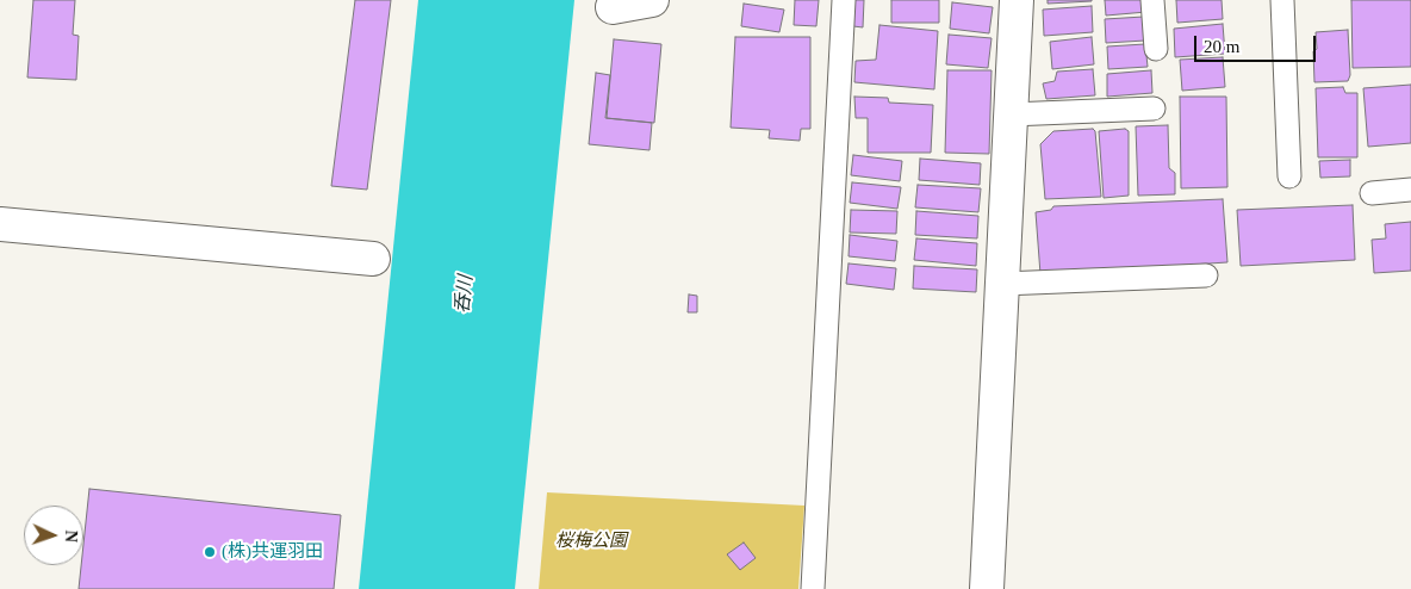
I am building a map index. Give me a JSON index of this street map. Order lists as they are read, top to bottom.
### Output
{
  "water": ["呑川"],
  "parks": ["桜梅公園"],
  "places": ["(株)共運羽田"],
  "scale_bar": "20 m",
  "north": "right"
}
